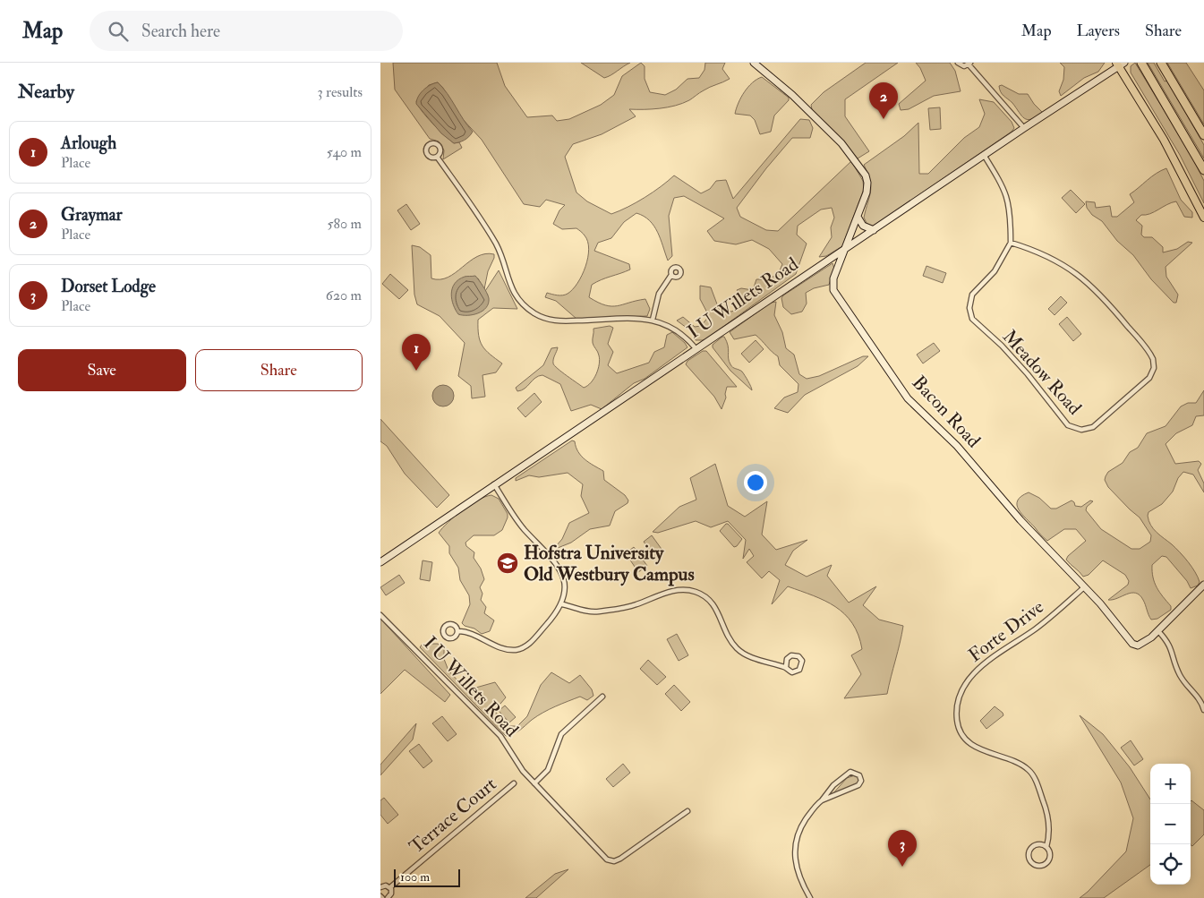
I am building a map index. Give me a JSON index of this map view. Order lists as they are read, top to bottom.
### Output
{
  "streets": {
    "street": [
      "I U Willets Road",
      "Meadow Road",
      "Bacon Road",
      "Forte Drive",
      "Terrace Court"
    ]
  },
  "crossings": [
    ["I U Willets Road", "Meadow Road"],
    ["I U Willets Road", "Bacon Road"],
    ["Bacon Road", "Forte Drive"]
  ],
  "places": {
    "school or university": ["Hofstra University Old Westbury Campus"]
  },
  "scale_bar": "100 m",
  "page": {
    "header": "Map",
    "search": "Search here",
    "nav": ["Map", "Layers", "Share"],
    "heading": ["Nearby", "3 results"],
    "pins": ["2", "1", "3"],
    "list": [
      {
        "mark": "1",
        "name": "Arlough",
        "note": "Place",
        "value": "540 m"
      },
      {
        "mark": "2",
        "name": "Graymar",
        "note": "Place",
        "value": "580 m"
      },
      {
        "mark": "3",
        "name": "Dorset Lodge",
        "note": "Place",
        "value": "620 m"
      }
    ],
    "buttons": ["Save", "Share"],
    "map_buttons": ["+", "−"],
    "scale": "100 m"
  }
}
